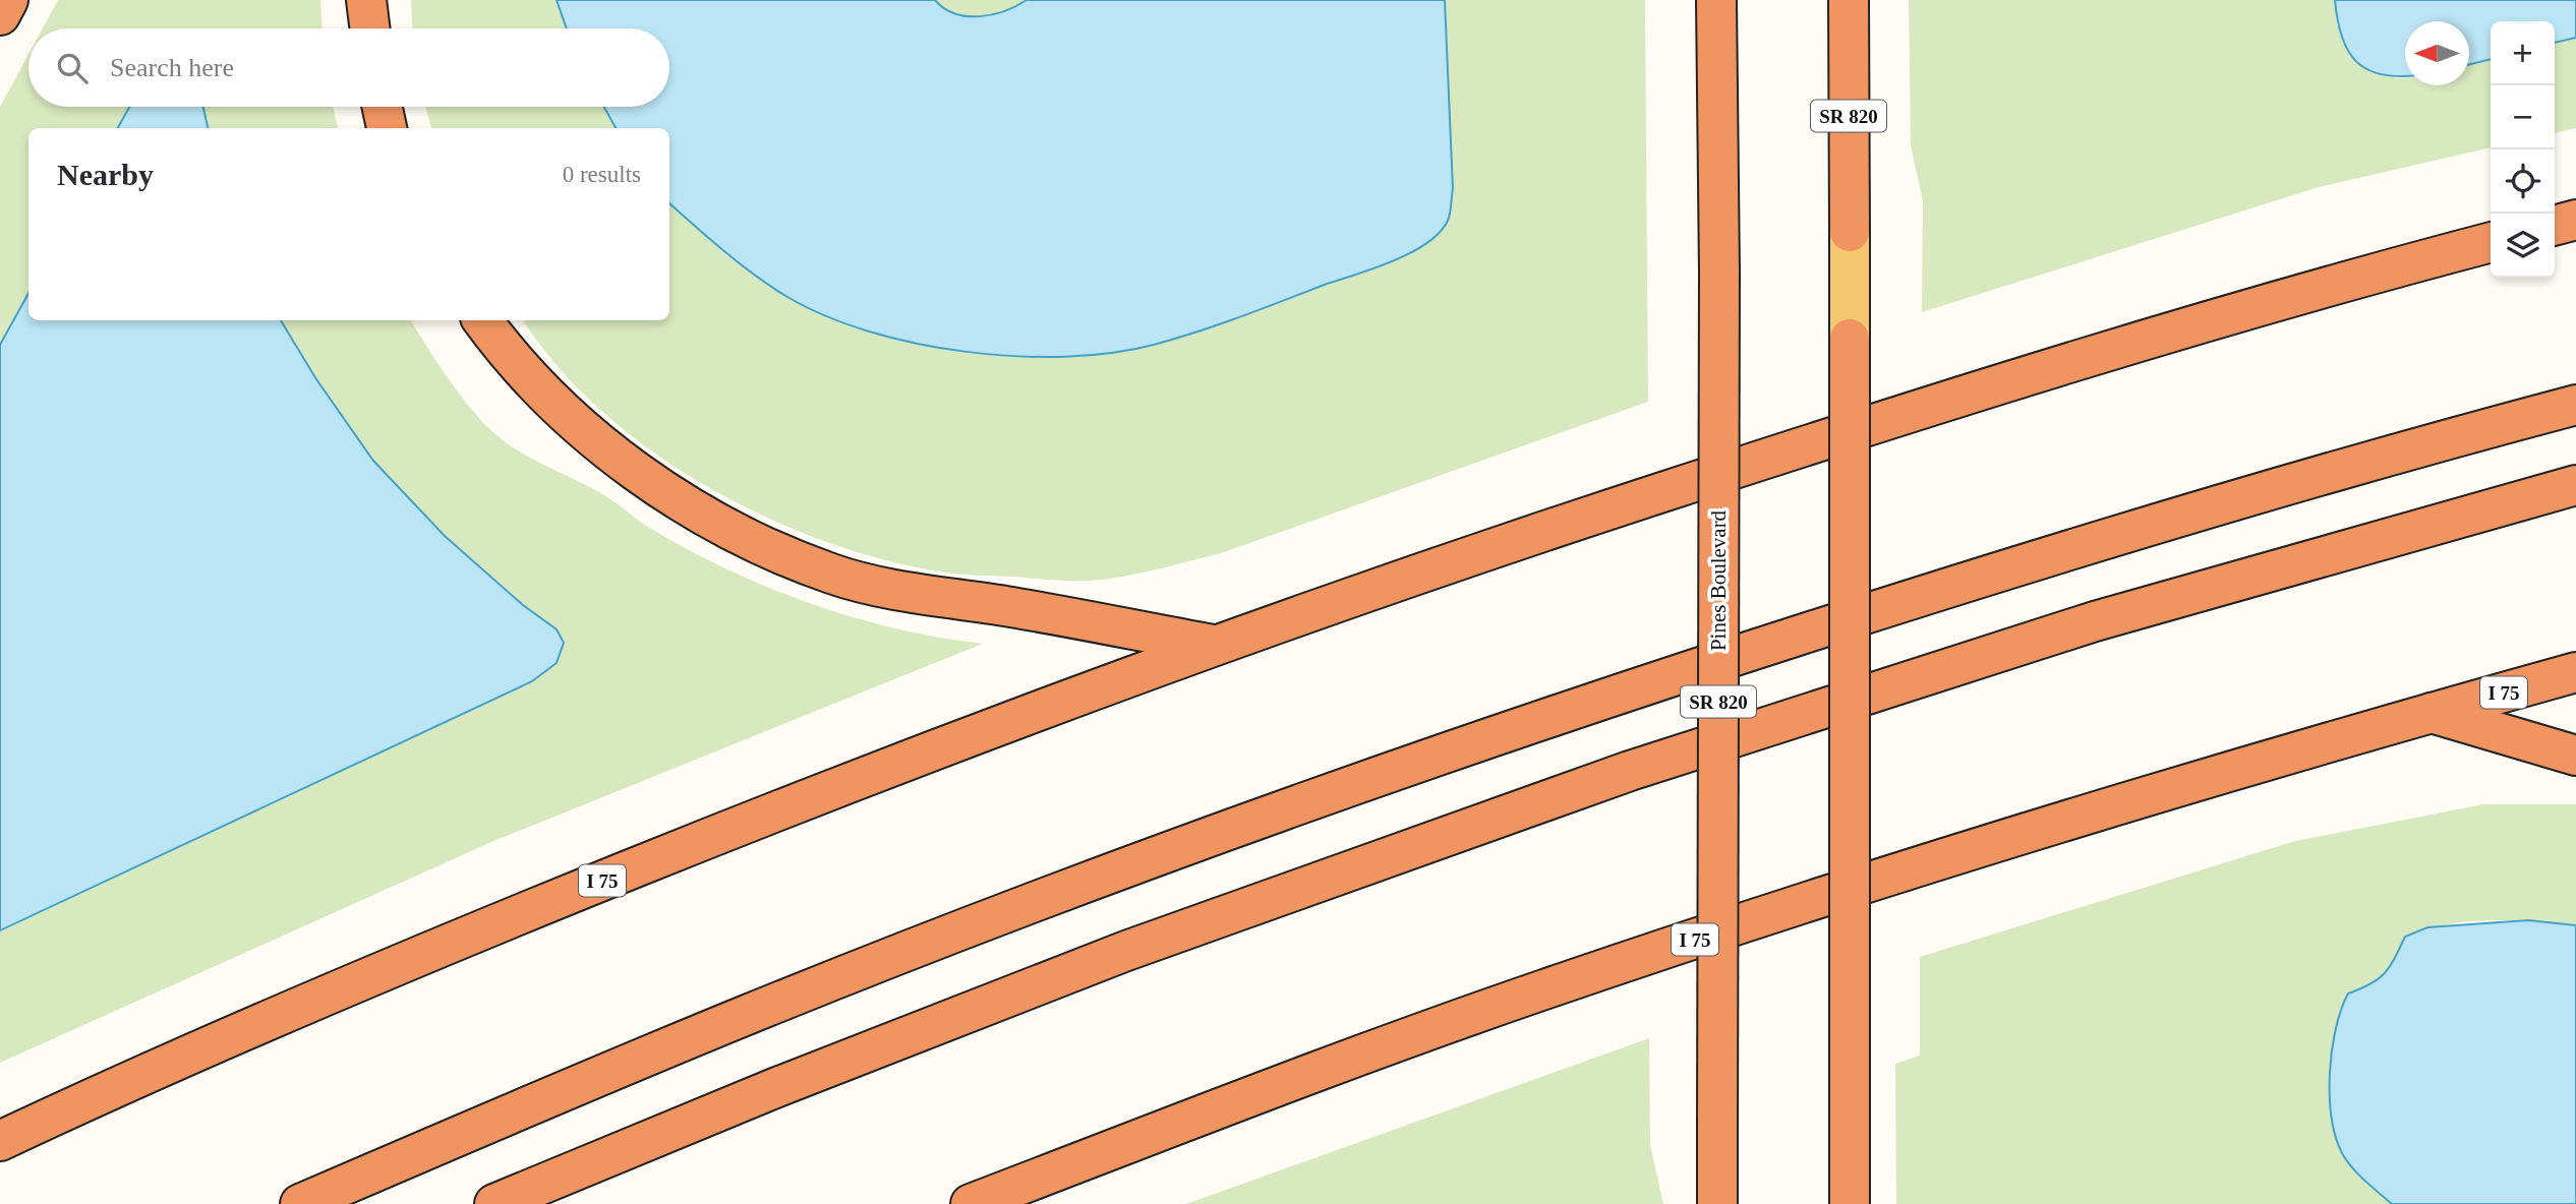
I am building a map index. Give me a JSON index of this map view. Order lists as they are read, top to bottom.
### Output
{
  "streets": {
    "highway": ["SR 820", "Pines Boulevard", "I 75"]
  },
  "north": "left",
  "page": {
    "map_buttons": ["+", "−"],
    "search": "Search here",
    "heading": ["Nearby", "0 results"]
  }
}
